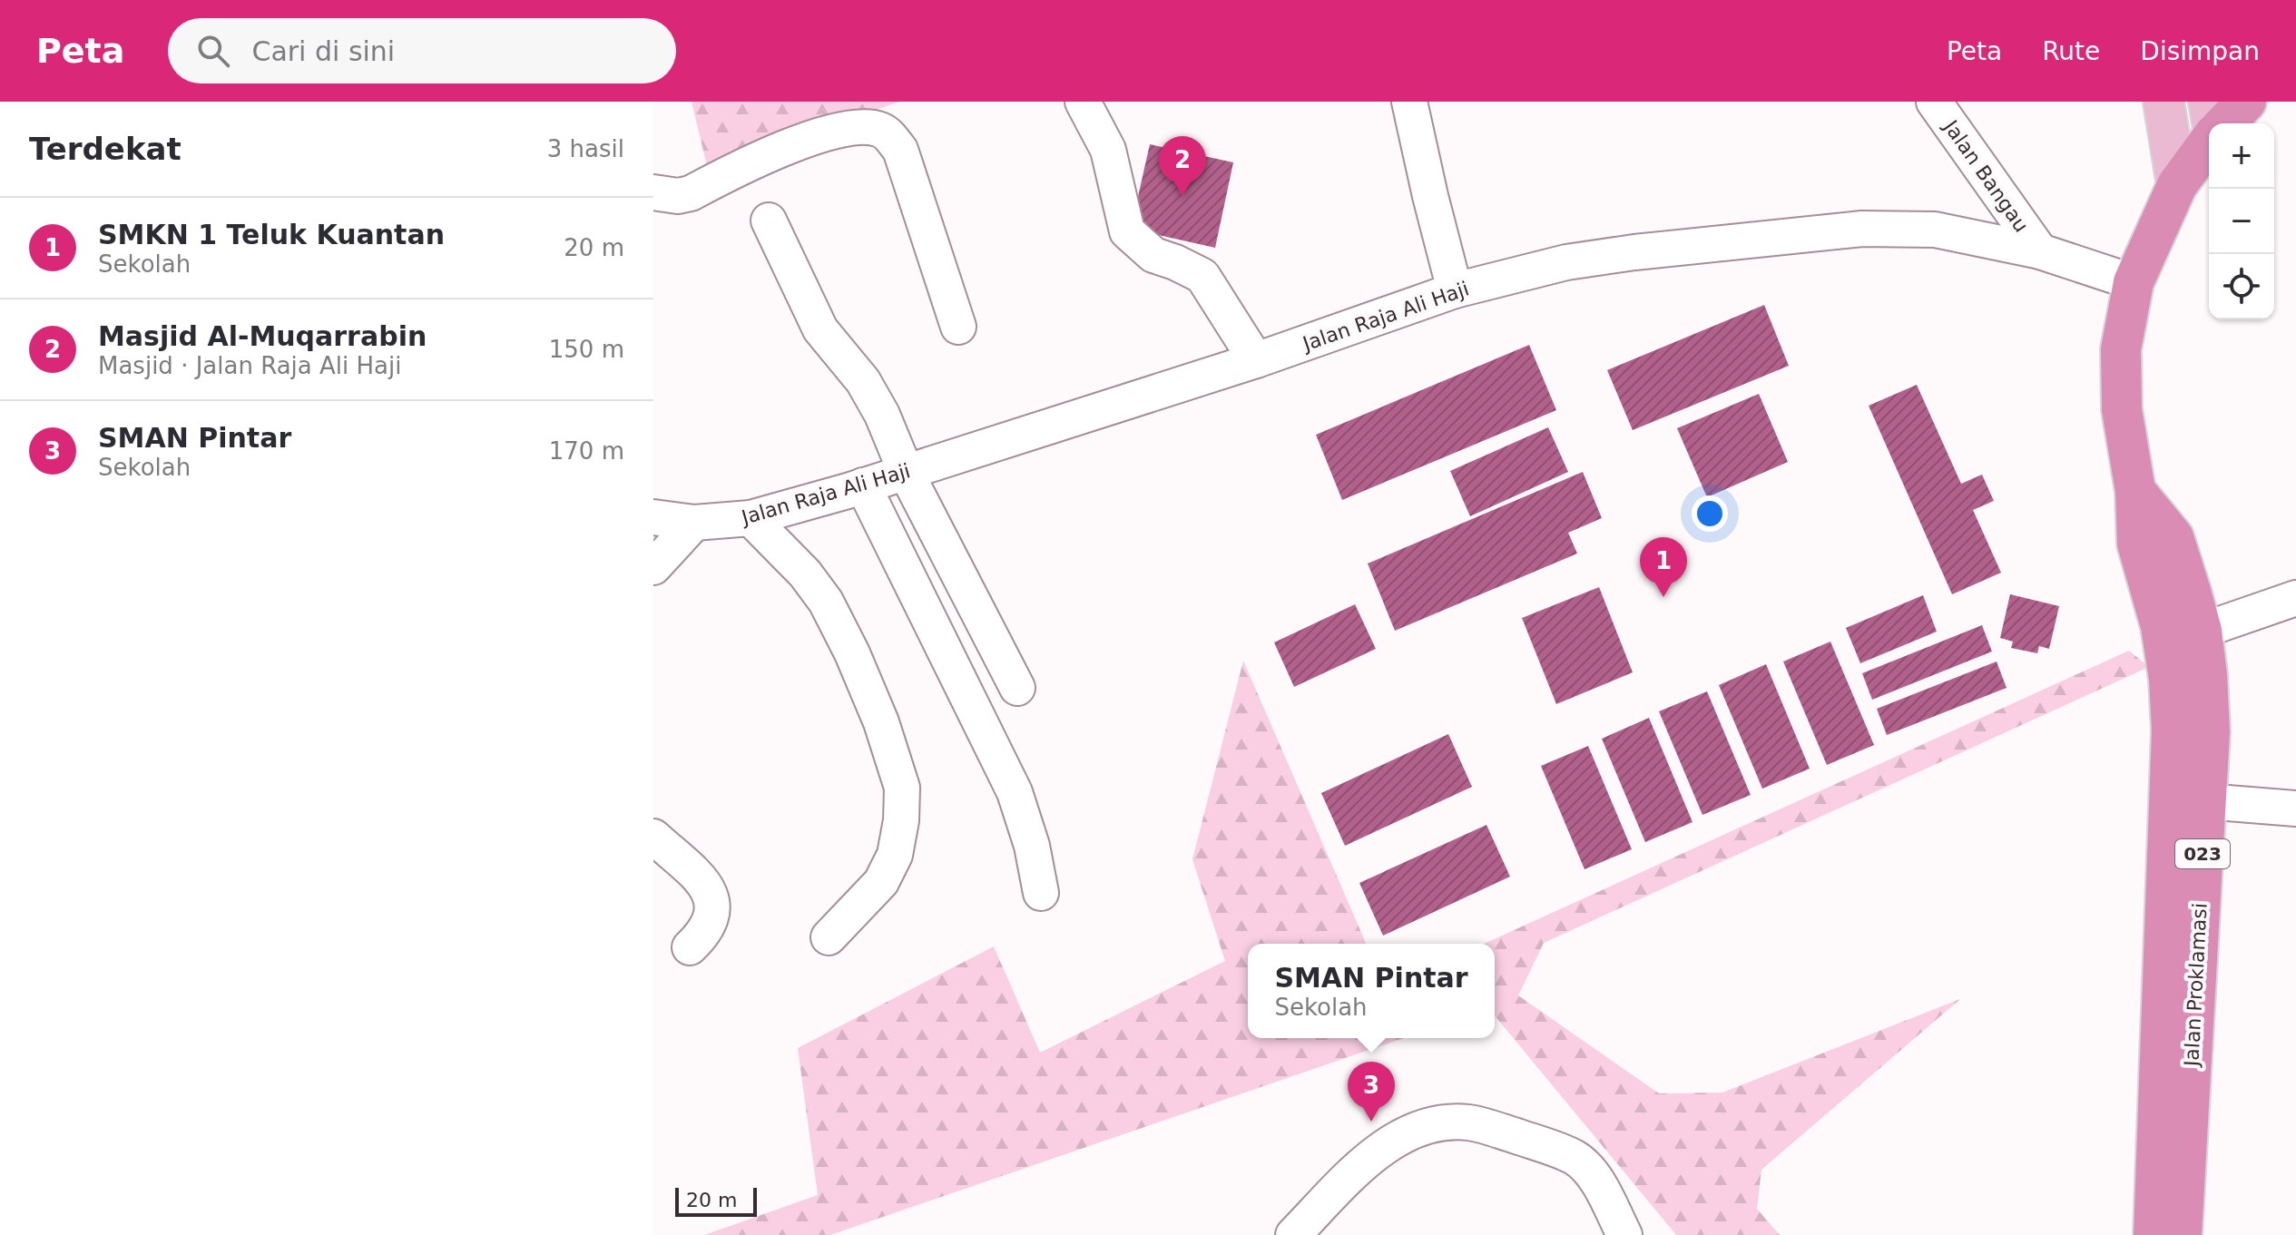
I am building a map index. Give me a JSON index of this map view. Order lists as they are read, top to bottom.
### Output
{
  "streets": {
    "highway": ["023", "Jalan Proklamasi"],
    "street": ["Jalan Bangau", "Jalan Raja Ali Haji"]
  },
  "crossings": [
    ["Jalan Bangau", "Jalan Raja Ali Haji"],
    ["Jalan Raja Ali Haji", "Jalan Proklamasi"]
  ],
  "scale_bar": "20 m",
  "page": {
    "header": "Peta",
    "search": "Cari di sini",
    "nav": ["Peta", "Rute", "Disimpan"],
    "heading": ["Terdekat", "3 hasil"],
    "map_buttons": ["+", "−"],
    "pins": ["2", "1", "3"],
    "list": [
      {
        "mark": "1",
        "name": "SMKN 1 Teluk Kuantan",
        "note": "Sekolah",
        "value": "20 m"
      },
      {
        "mark": "2",
        "name": "Masjid Al-Muqarrabin",
        "note": "Masjid · Jalan Raja Ali Haji",
        "value": "150 m"
      },
      {
        "mark": "3",
        "name": "SMAN Pintar",
        "note": "Sekolah",
        "value": "170 m"
      }
    ],
    "popup": ["SMAN Pintar", "Sekolah"],
    "scale": "20 m"
  }
}
